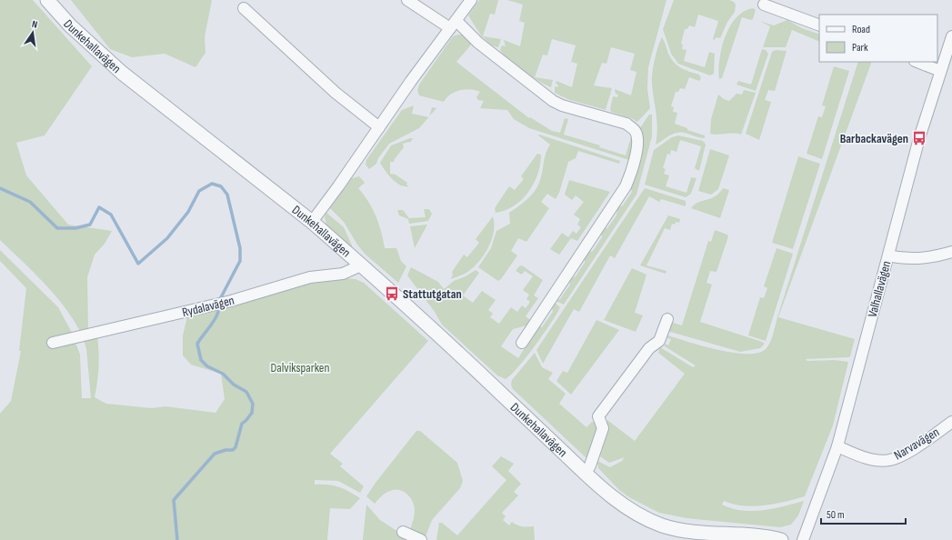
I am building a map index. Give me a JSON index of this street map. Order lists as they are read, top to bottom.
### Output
{
  "streets": {
    "street": [
      "Dunkehallavägen",
      "Valhallavägen",
      "Rydalavägen",
      "Narvavägen"
    ]
  },
  "crossings": [
    ["Dunkehallavägen", "Rydalavägen"],
    ["Valhallavägen", "Narvavägen"]
  ],
  "parks": ["Dalviksparken"],
  "places": {
    "bus stop": ["Barbackavägen", "Stattutgatan"]
  },
  "legend": ["Road", "Park"],
  "scale_bar": "50 m",
  "north": "top"
}
